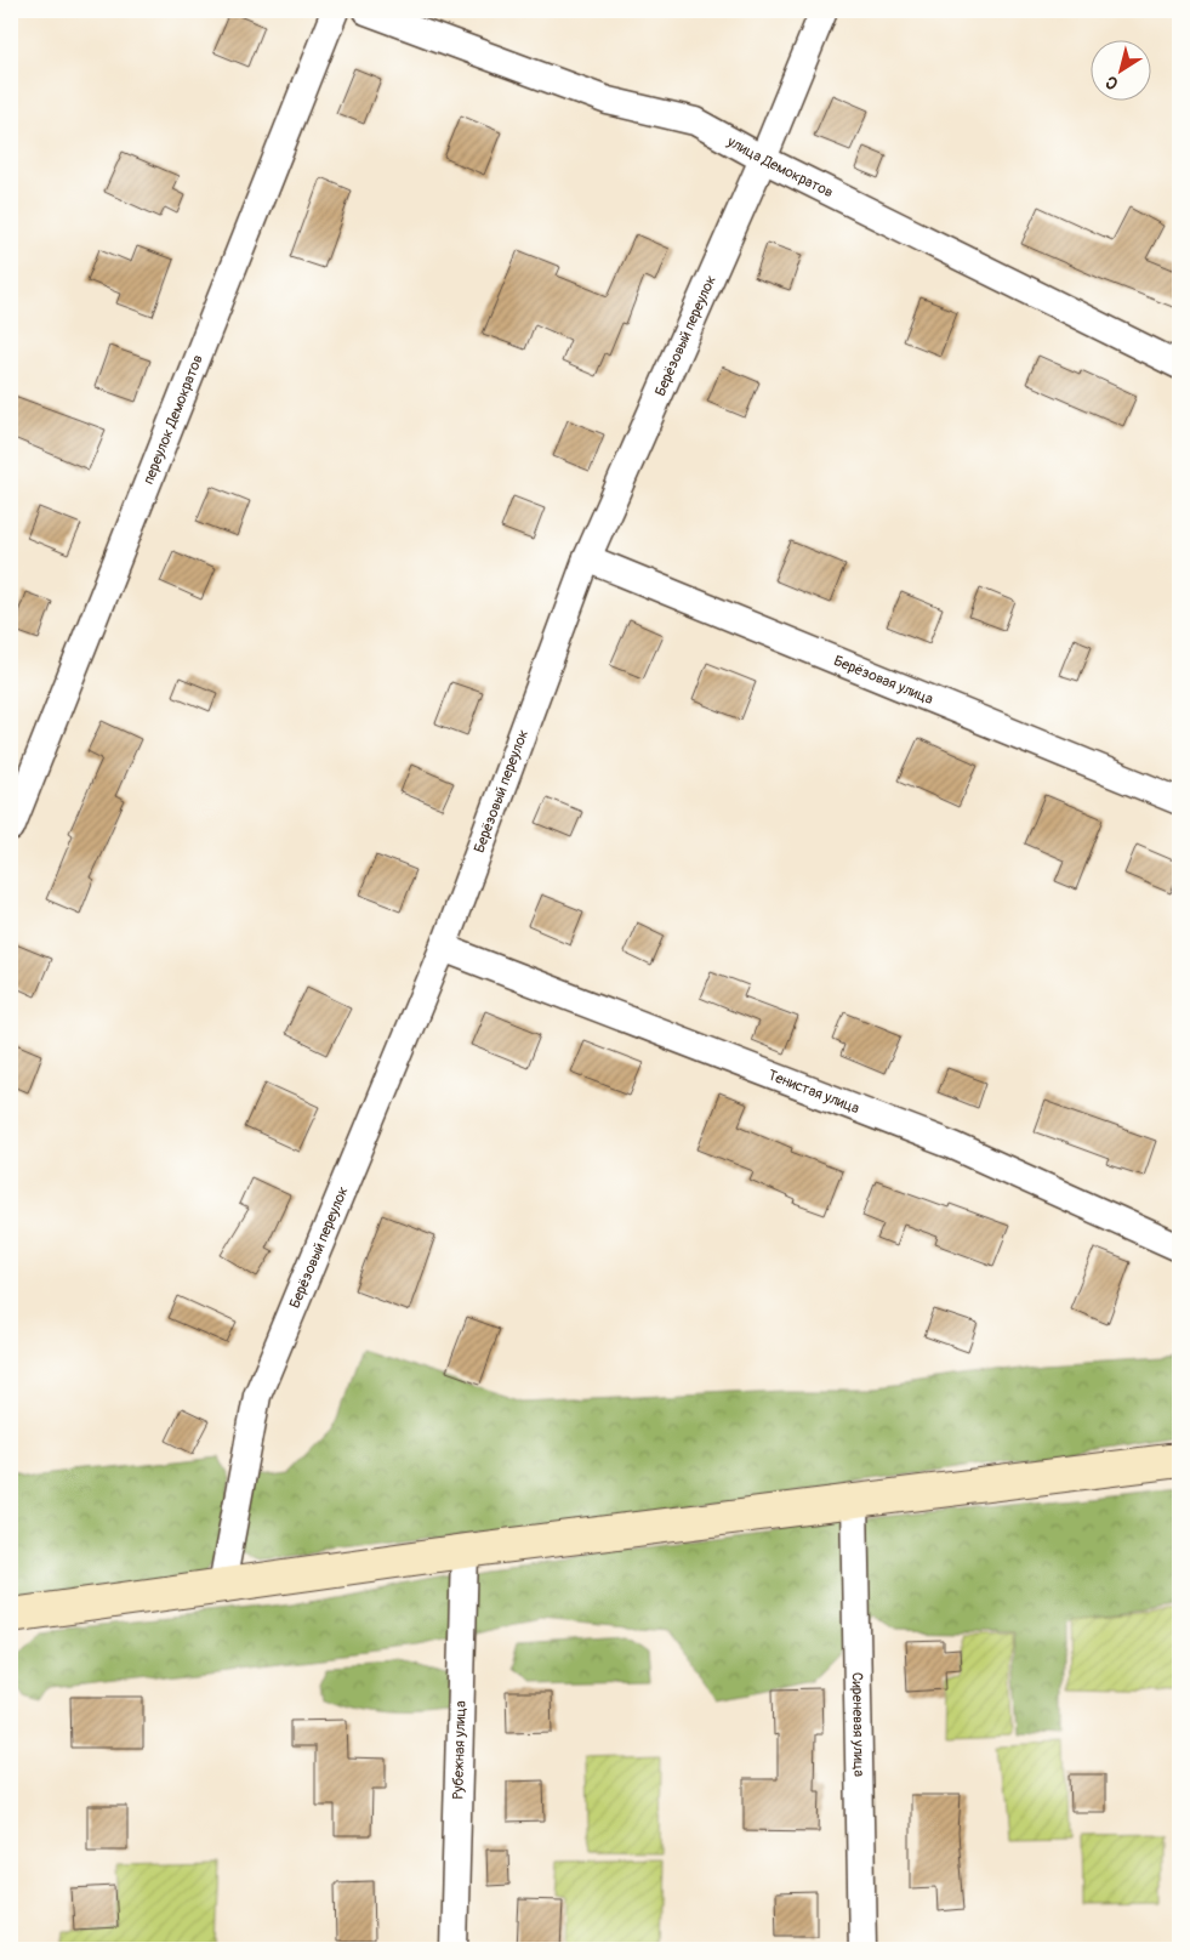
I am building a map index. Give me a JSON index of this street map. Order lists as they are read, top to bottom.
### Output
{
  "streets": {
    "street": [
      "улица Демократов",
      "Берёзовый переулок",
      "переулок Демократов",
      "Берёзовая улица",
      "Тенистая улица",
      "Сиреневая улица",
      "Рубежная улица"
    ]
  },
  "crossings": [
    ["улица Демократов", "Берёзовый переулок"],
    ["Берёзовый переулок", "Берёзовая улица"],
    ["Берёзовый переулок", "Тенистая улица"]
  ],
  "north": "bottom left"
}
